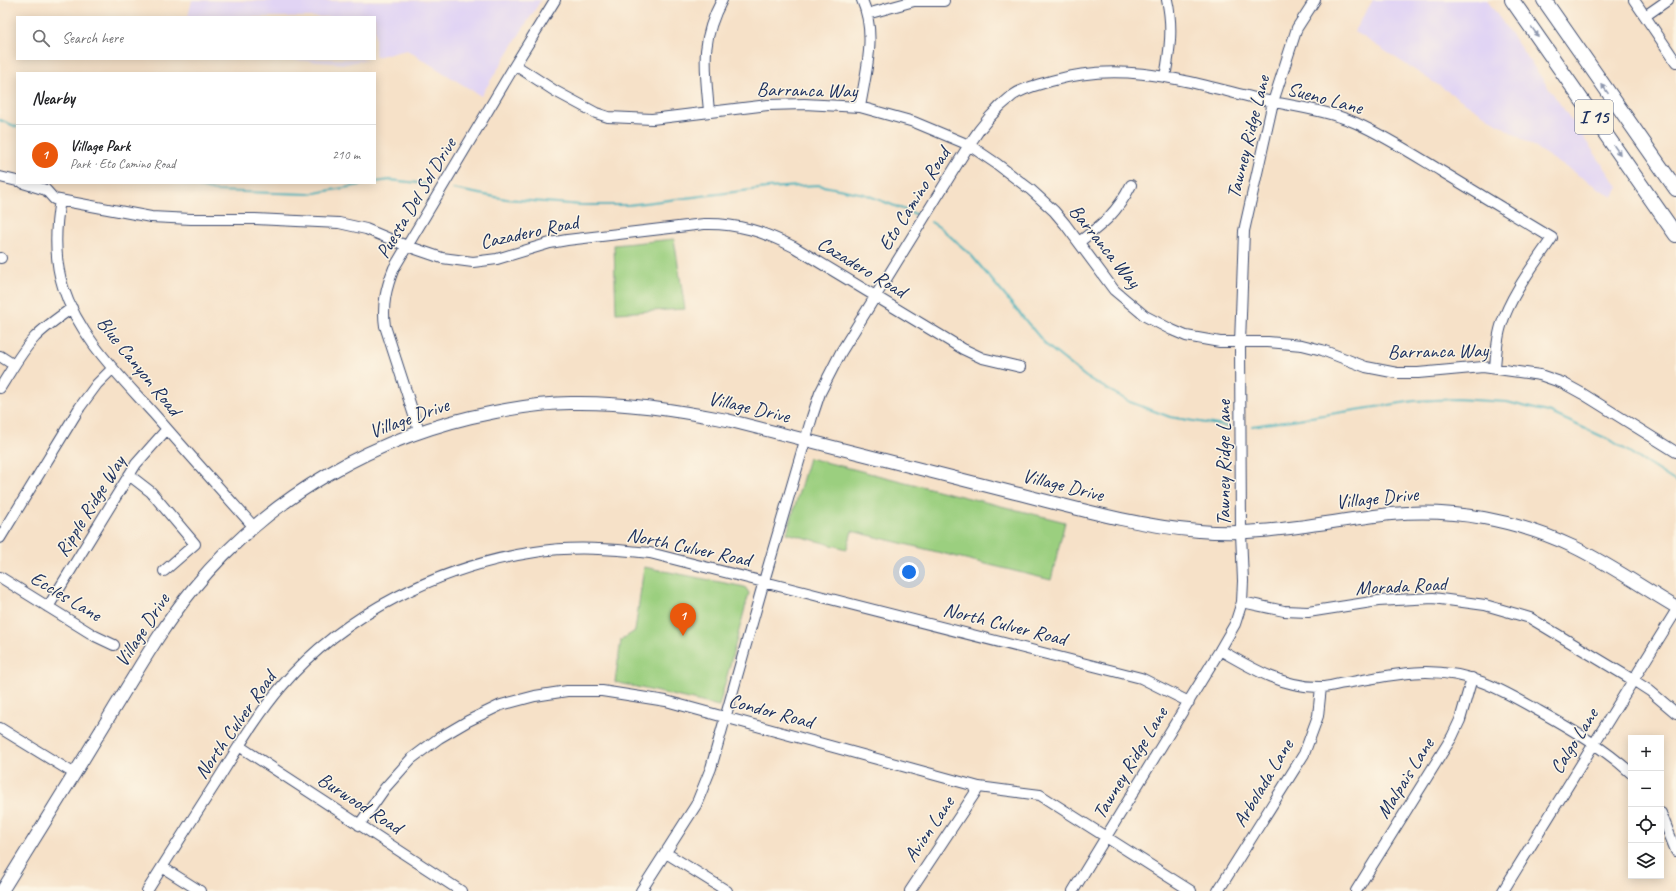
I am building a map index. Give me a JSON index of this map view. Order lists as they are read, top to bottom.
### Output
{
  "streets": {
    "highway": ["I 15"],
    "main road": ["Village Drive"],
    "street": [
      "Barranca Way",
      "Sueno Lane",
      "Tawney Ridge Lane",
      "Puesta Del Sol Drive",
      "Eto Camino Road",
      "Cazadero Road",
      "Blue Canyon Road",
      "Ripple Ridge Way",
      "North Culver Road",
      "Morada Road",
      "Eccles Lane",
      "Condor Road",
      "Calgo Lane",
      "Malpais Lane",
      "Arbolada Lane",
      "Burwood Road",
      "Avion Lane"
    ]
  },
  "crossings": [
    ["Barranca Way", "Sueno Lane"],
    ["Barranca Way", "Tawney Ridge Lane"],
    ["Barranca Way", "Puesta Del Sol Drive"],
    ["Barranca Way", "Eto Camino Road"],
    ["Sueno Lane", "Tawney Ridge Lane"],
    ["Sueno Lane", "Eto Camino Road"],
    ["Tawney Ridge Lane", "Village Drive"],
    ["Tawney Ridge Lane", "North Culver Road"],
    ["Tawney Ridge Lane", "Morada Road"],
    ["Tawney Ridge Lane", "Condor Road"],
    ["Puesta Del Sol Drive", "Cazadero Road"],
    ["Puesta Del Sol Drive", "Village Drive"],
    ["Eto Camino Road", "Cazadero Road"],
    ["Eto Camino Road", "Village Drive"],
    ["Eto Camino Road", "North Culver Road"],
    ["Eto Camino Road", "Condor Road"],
    ["Cazadero Road", "Blue Canyon Road"],
    ["Blue Canyon Road", "Village Drive"],
    ["Blue Canyon Road", "Ripple Ridge Way"],
    ["Ripple Ridge Way", "Eccles Lane"],
    ["North Culver Road", "Burwood Road"],
    ["Morada Road", "Calgo Lane"],
    ["Condor Road", "Burwood Road"],
    ["Condor Road", "Avion Lane"]
  ],
  "page": {
    "search": "Search here",
    "heading": "Nearby",
    "list": [
      {
        "mark": "1",
        "name": "Village Park",
        "note": "Park · Eto Camino Road",
        "value": "210 m"
      }
    ],
    "pins": "1",
    "map_buttons": ["+", "−"]
  }
}
